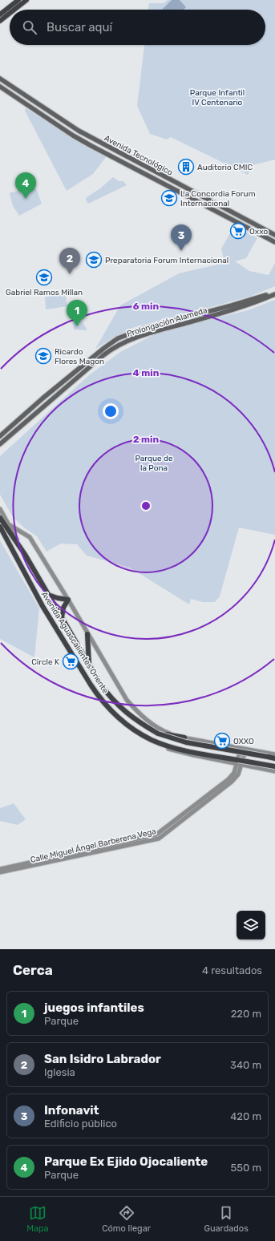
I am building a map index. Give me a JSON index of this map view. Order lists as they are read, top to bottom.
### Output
{
  "streets": {
    "main road": ["Avenida Tecnológico", "Prolongación Alameda", "Avenida Aguascalientes Oriente"],
    "street": ["Calle Miguel Ángel Barberena Vega"]
  },
  "crossings": [
    ["Avenida Aguascalientes Oriente", "Calle Miguel Ángel Barberena Vega"]
  ],
  "parks": ["Parque Infantil IV Centenario", "Parque de la Pona"],
  "places": {
    "building": ["Auditorio CMIC"],
    "school or university": [
      "La Concordia Forum Internacional",
      "Preparatoria Forum Internacional",
      "Gabriel Ramos Millan",
      "Ricardo Flores Magon"
    ],
    "supermarket": ["Oxxo", "Circle K", "OXXO"]
  },
  "page": {
    "search": "Buscar aquí",
    "pins": [
      "4",
      "3",
      "2",
      "1"
    ],
    "heading": ["Cerca", "4 resultados"],
    "list": [
      {
        "mark": "1",
        "name": "juegos infantiles",
        "note": "Parque",
        "value": "220 m"
      },
      {
        "mark": "2",
        "name": "San Isidro Labrador",
        "note": "Iglesia",
        "value": "340 m"
      },
      {
        "mark": "3",
        "name": "Infonavit",
        "note": "Edificio público",
        "value": "420 m"
      },
      {
        "mark": "4",
        "name": "Parque Ex Ejido Ojocaliente",
        "note": "Parque",
        "value": "550 m"
      }
    ],
    "nav": ["Mapa", "Cómo llegar", "Guardados"]
  },
  "rings": ["6 min", "4 min", "2 min"]
}
